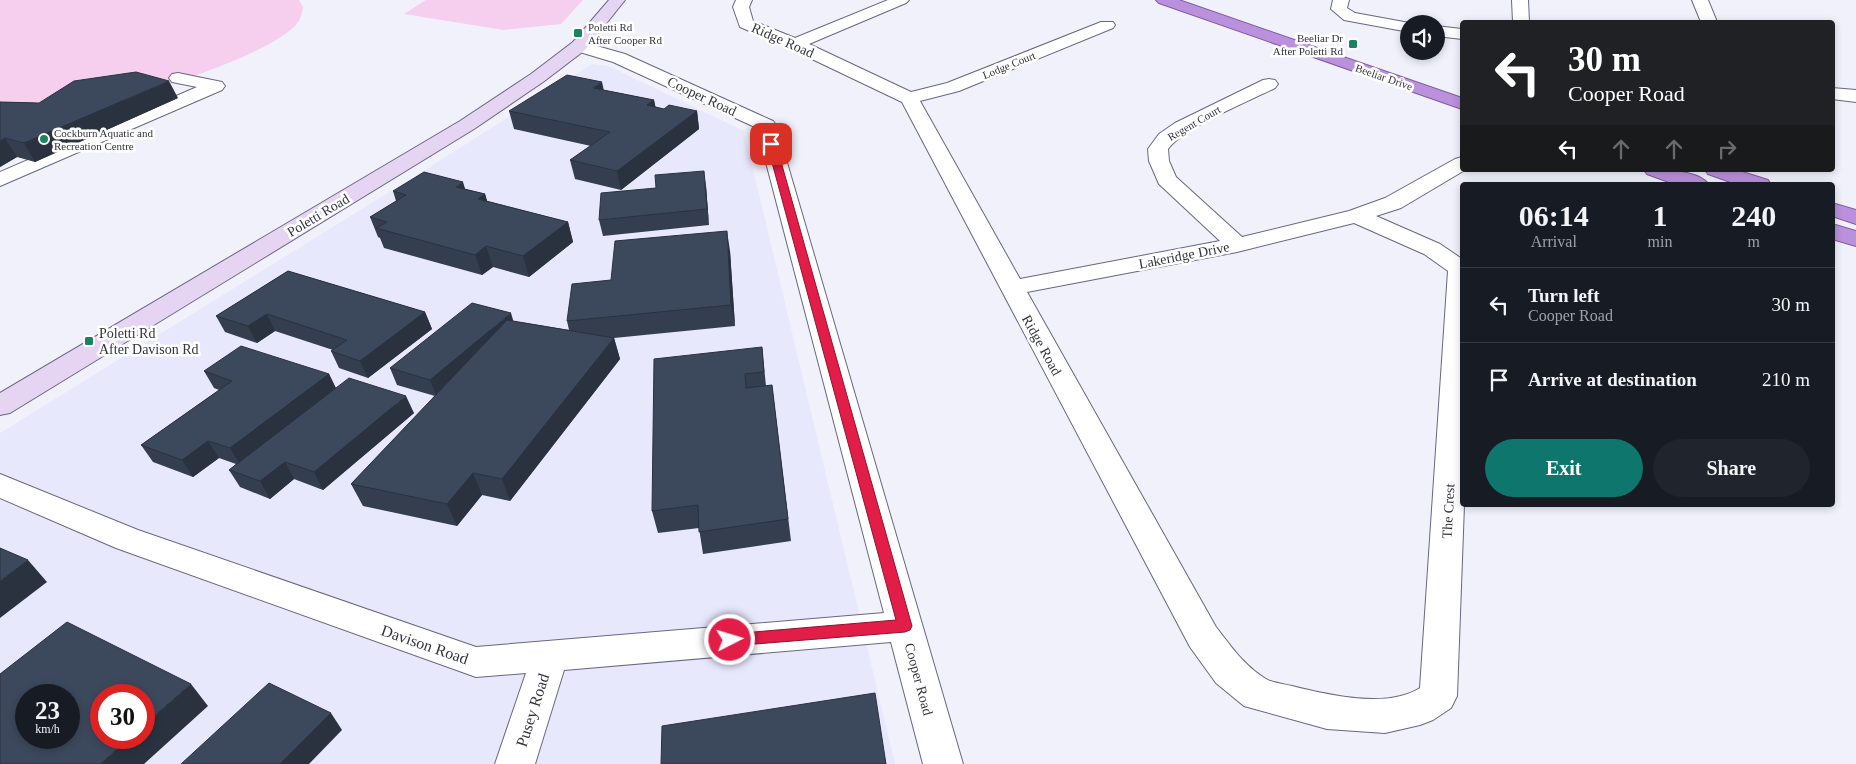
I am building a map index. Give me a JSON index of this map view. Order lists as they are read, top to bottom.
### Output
{
  "streets": {
    "highway": ["Beeliar Drive"],
    "main road": ["Poletti Road"],
    "street": [
      "Ridge Road",
      "Lodge Court",
      "Cooper Road",
      "Regent Court",
      "Lakeridge Drive",
      "The Crest",
      "Davison Road",
      "Pusey Road"
    ]
  },
  "crossings": [
    ["Ridge Road", "Lodge Court"],
    ["Ridge Road", "Lakeridge Drive"],
    ["Ridge Road", "The Crest"],
    ["Cooper Road", "Poletti Road"],
    ["Cooper Road", "Davison Road"],
    ["Regent Court", "Lakeridge Drive"],
    ["Lakeridge Drive", "The Crest"],
    ["Davison Road", "Pusey Road"]
  ],
  "places": {
    "transit": ["Poletti Rd After Cooper Rd", "Beeliar Dr After Poletti Rd", "Poletti Rd After Davison Rd"],
    "other": ["Cockburn Aquatic and Recreation Centre"]
  },
  "page": {
    "turn": ["30 m", "Cooper Road"],
    "eta": [
      "06:14",
      "Arrival",
      "1",
      "min",
      "240",
      "m"
    ],
    "list": [
      {
        "name": "Turn left",
        "note": "Cooper Road",
        "value": "30 m"
      },
      {
        "name": "Arrive at destination",
        "value": "210 m"
      }
    ],
    "buttons": ["Exit", "Share"],
    "speed": "23 km/h",
    "limit": "30"
  }
}
